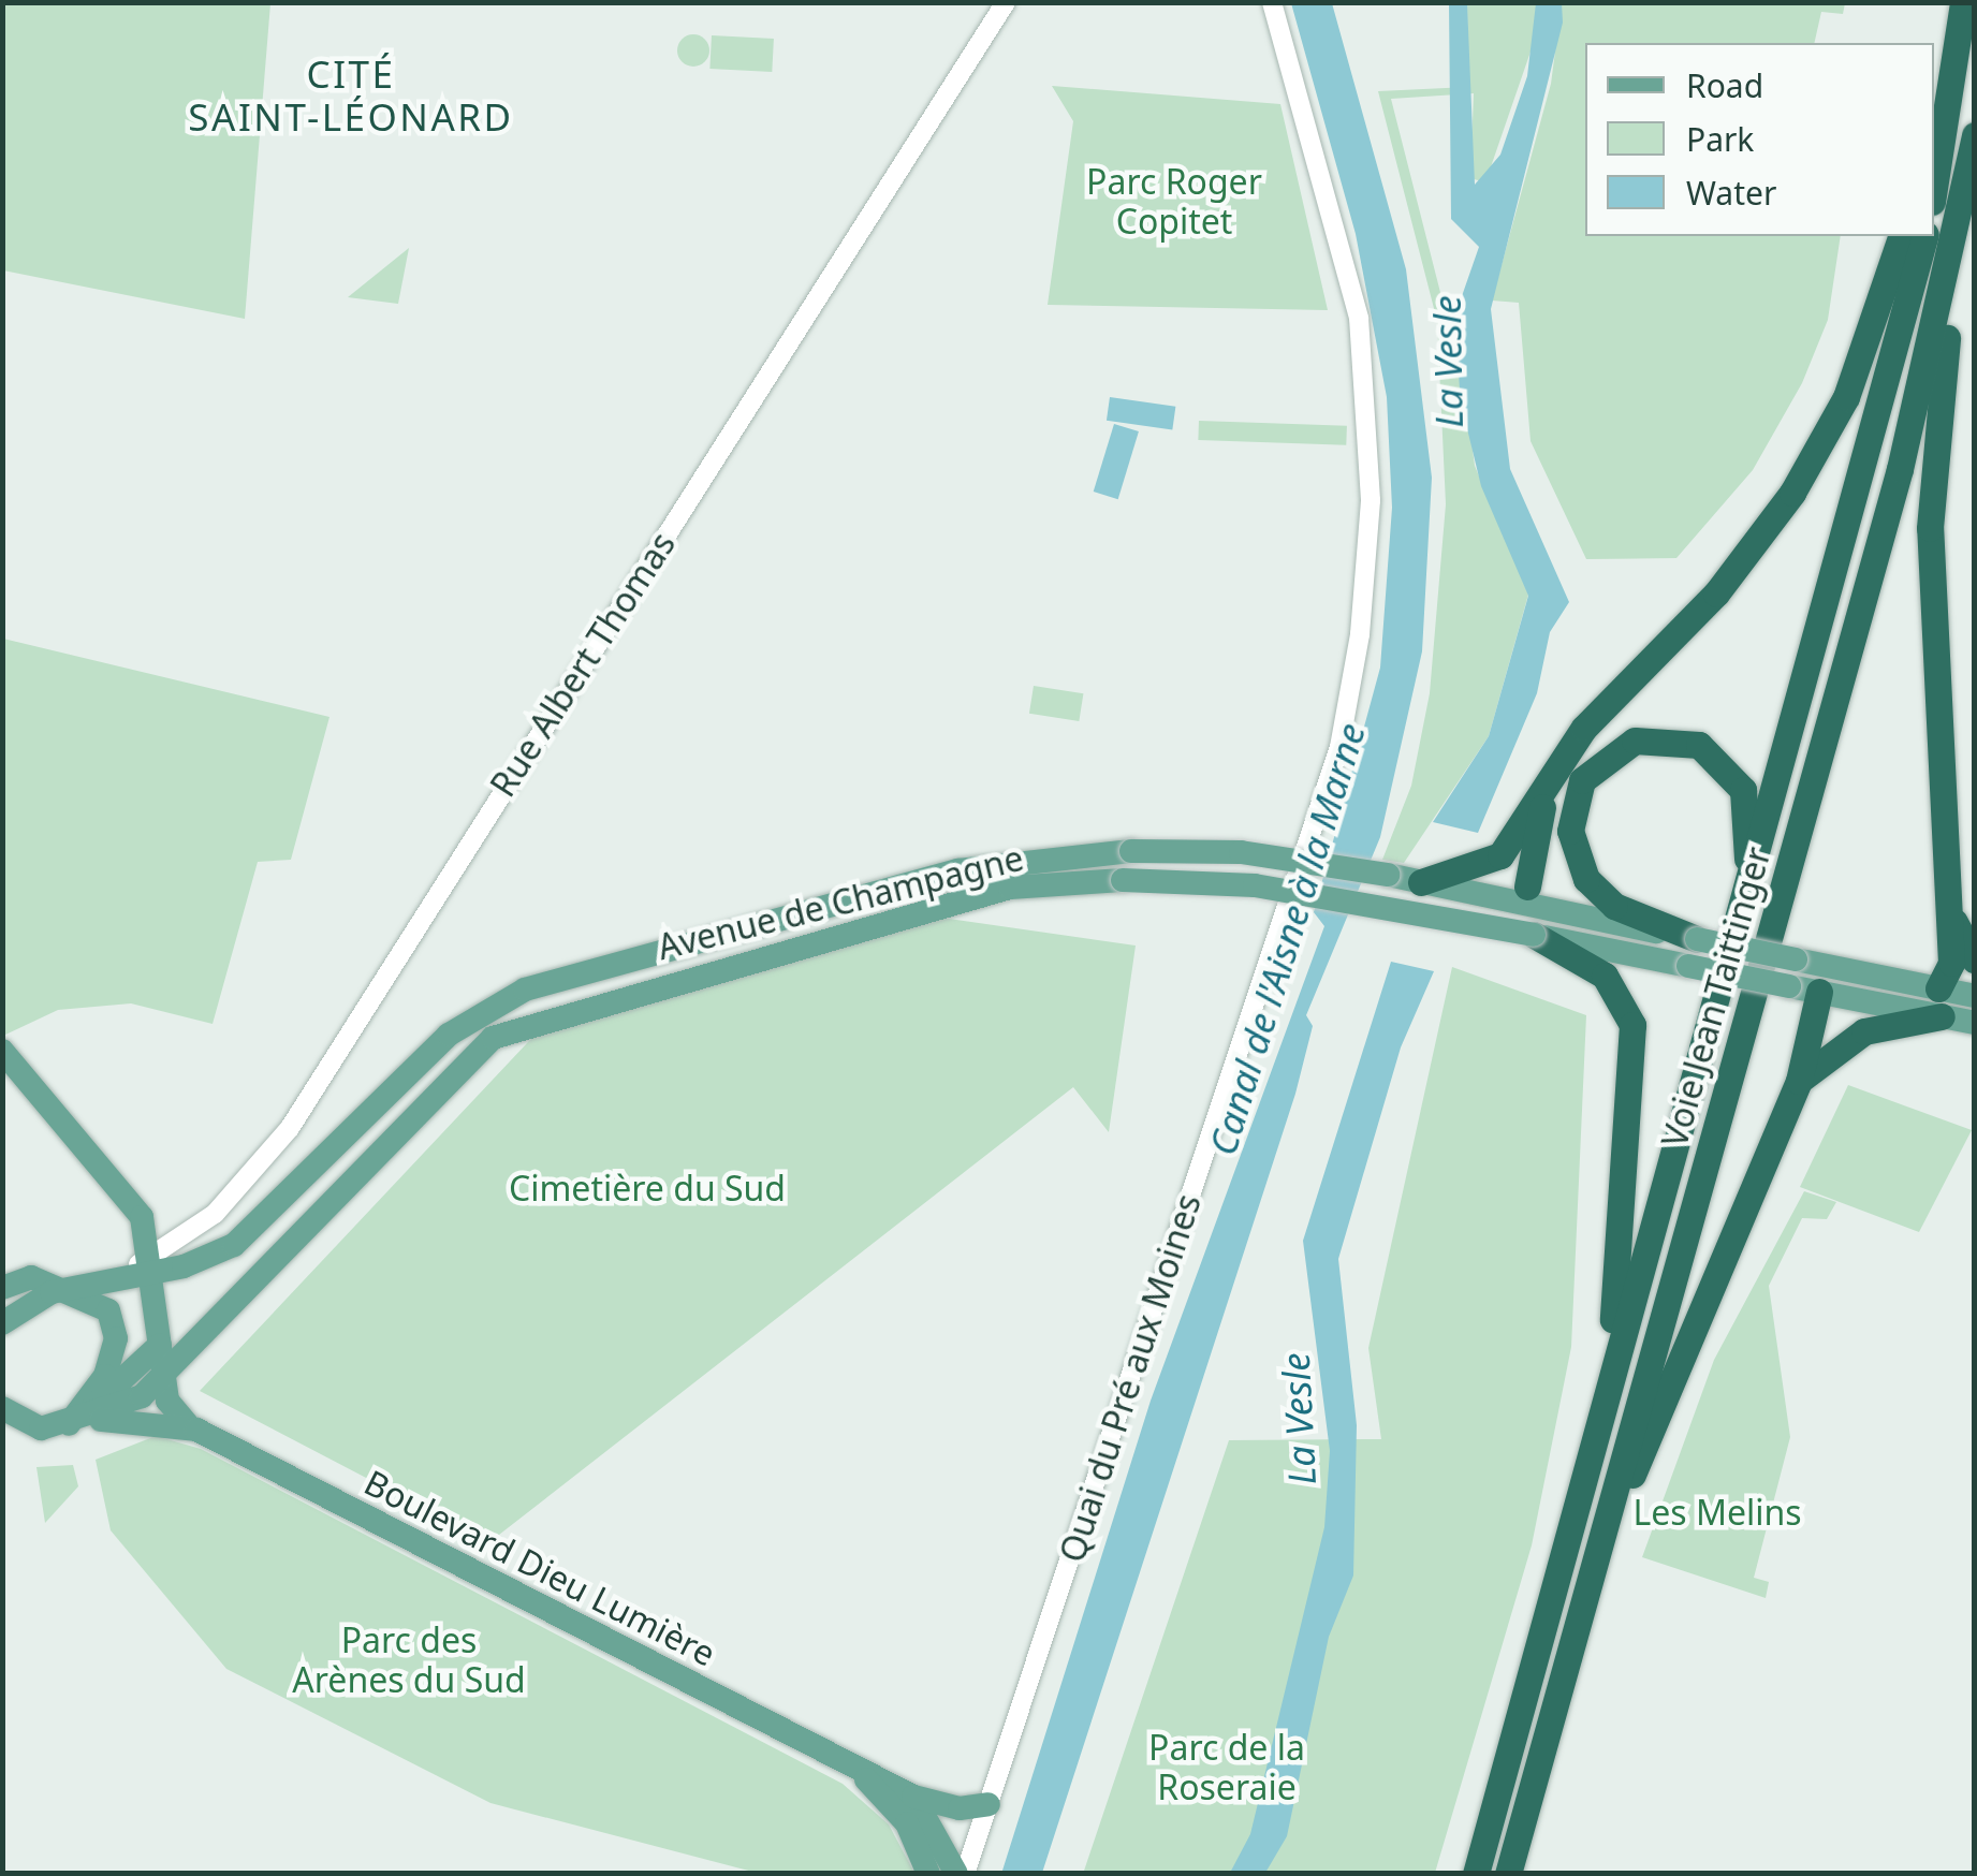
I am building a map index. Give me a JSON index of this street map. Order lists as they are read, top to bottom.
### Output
{
  "streets": {
    "highway": ["Voie Jean Taittinger"],
    "main road": ["Avenue de Champagne", "Boulevard Dieu Lumière"],
    "street": ["Rue Albert Thomas", "Quai du Pré aux Moines"]
  },
  "crossings": [
    ["Rue Albert Thomas", "Avenue de Champagne"],
    ["Quai du Pré aux Moines", "Boulevard Dieu Lumière"]
  ],
  "districts": ["CITÉ SAINT-LÉONARD"],
  "water": ["La Vesle", "Canal de l'Aisne à la Marne"],
  "parks": [
    "Parc Roger Copitet",
    "Cimetière du Sud",
    "Les Melins",
    "Parc des Arènes du Sud",
    "Parc de la Roseraie"
  ],
  "legend": ["Road", "Park", "Water"]
}
